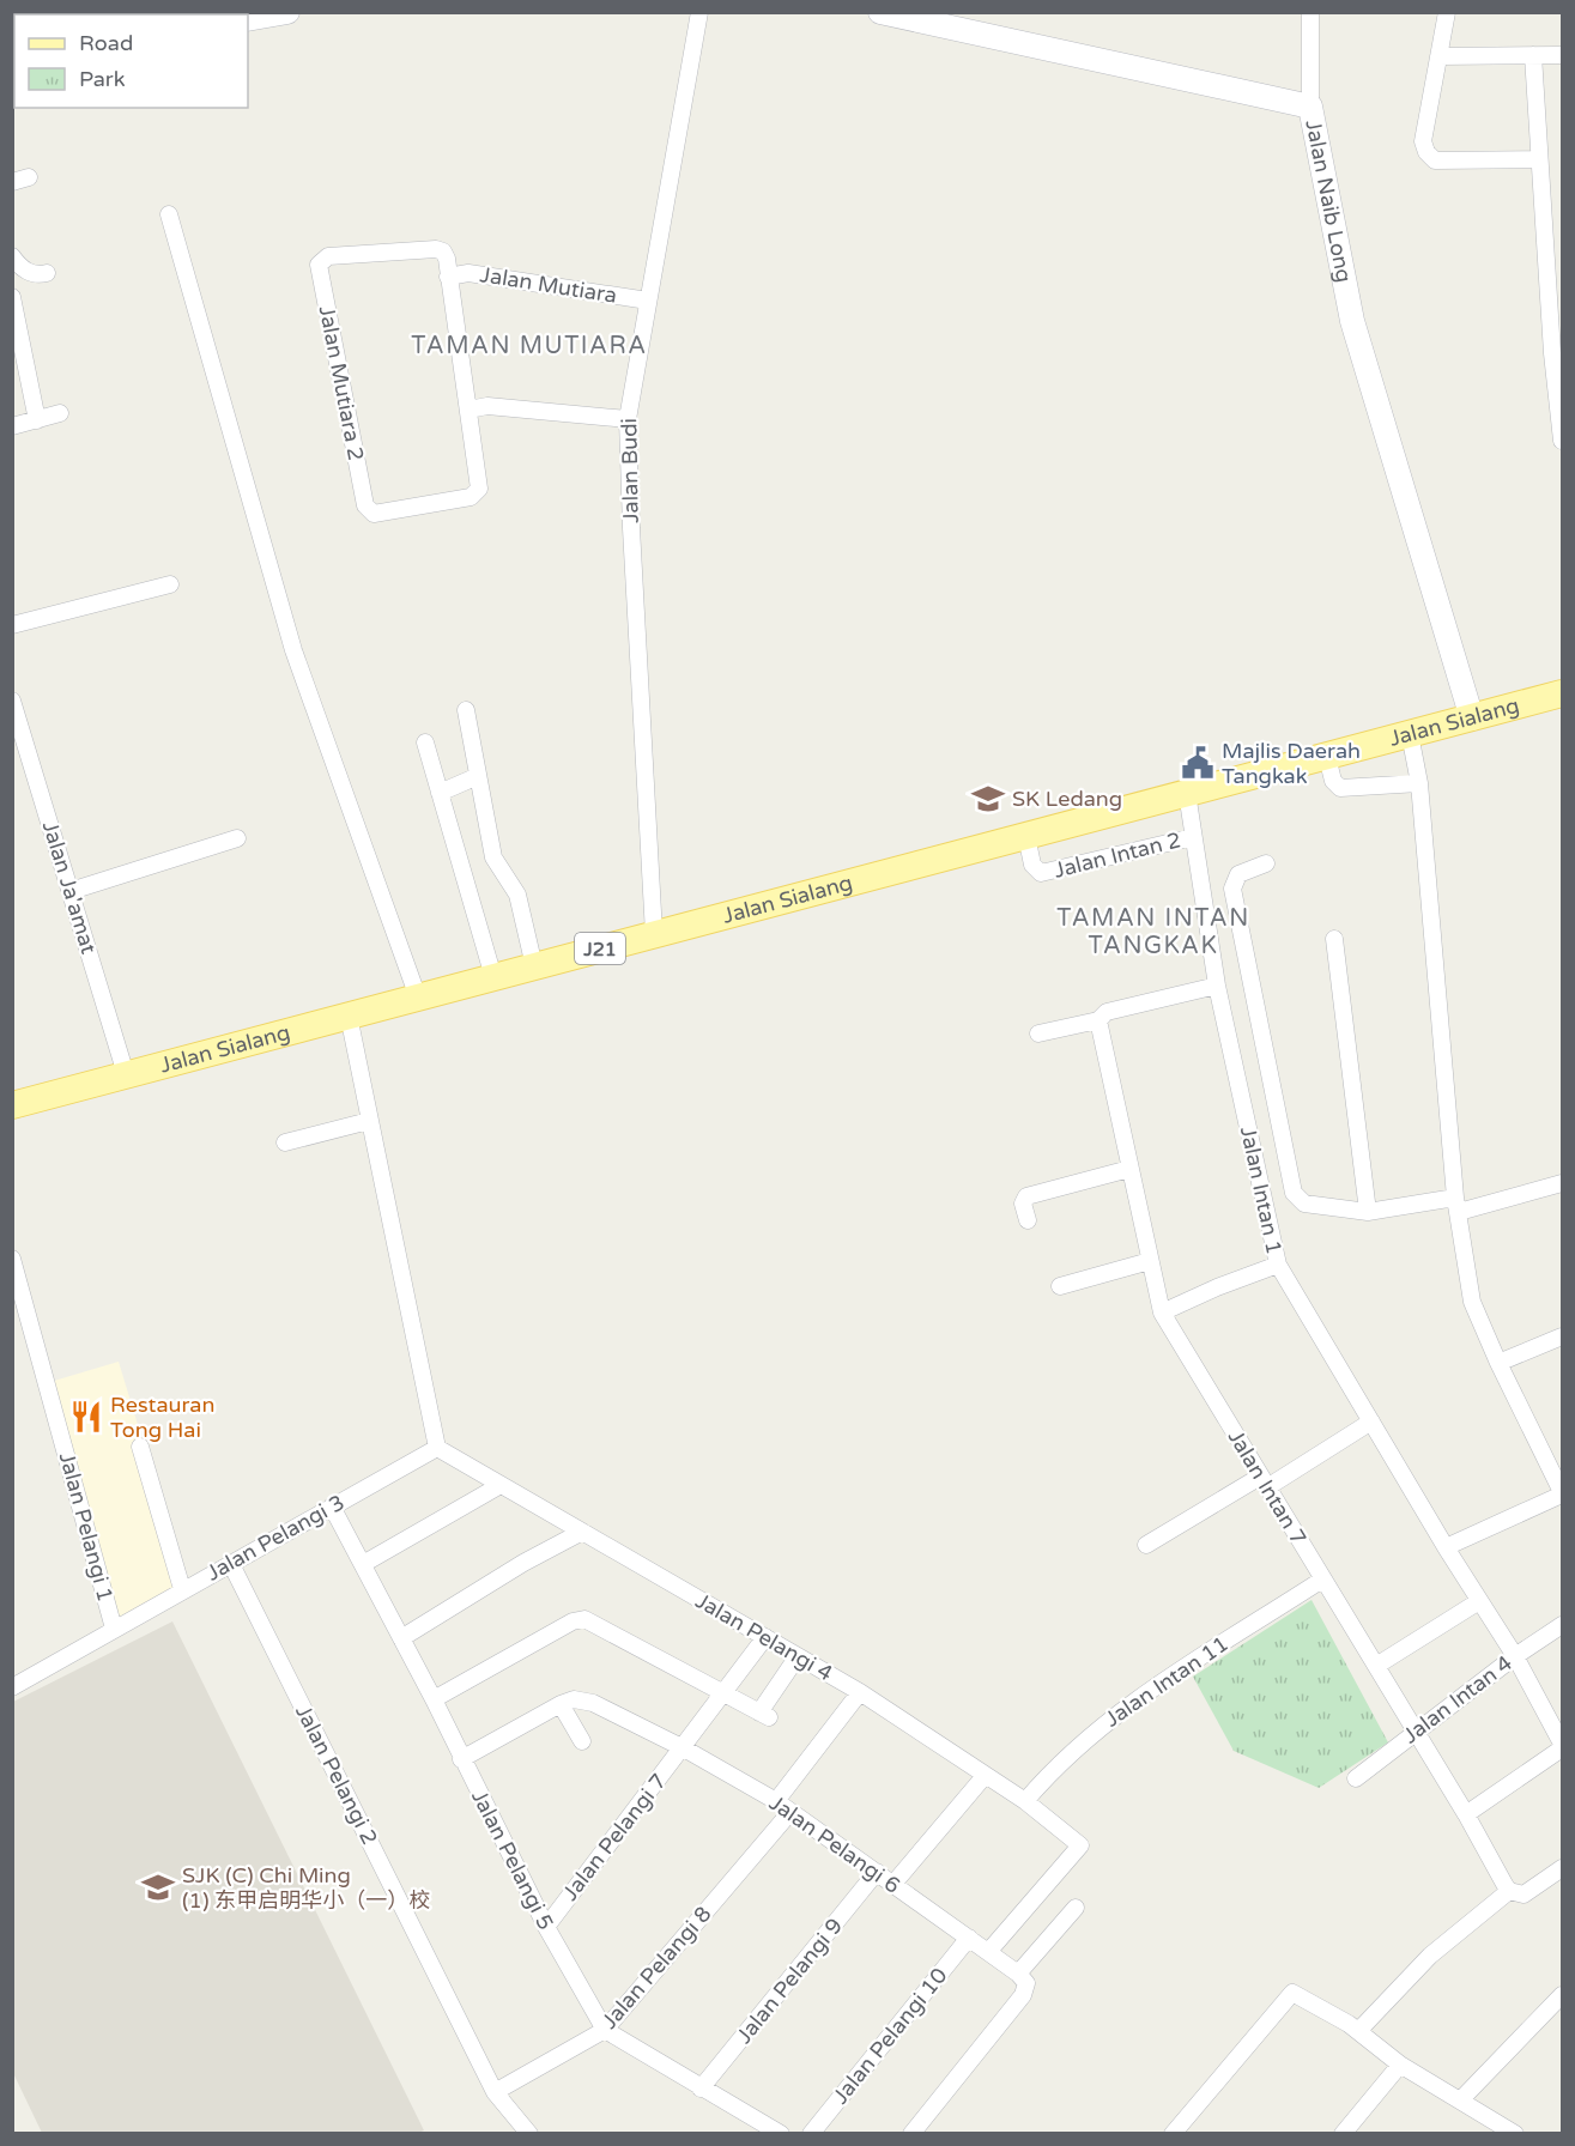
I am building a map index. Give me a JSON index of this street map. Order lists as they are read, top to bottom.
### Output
{
  "streets": {
    "main road": ["Jalan Naib Long", "Jalan Sialang", "J21"],
    "street": [
      "Jalan Mutiara",
      "Jalan Mutiara 2",
      "Jalan Budi",
      "Jalan Intan 2",
      "Jalan Ja'amat",
      "Jalan Intan 1",
      "Jalan Intan 7",
      "Jalan Pelangi 1",
      "Jalan Pelangi 3",
      "Jalan Pelangi 4",
      "Jalan Intan 11",
      "Jalan Intan 4",
      "Jalan Pelangi 2",
      "Jalan Pelangi 7",
      "Jalan Pelangi 6",
      "Jalan Pelangi 5",
      "Jalan Pelangi 8",
      "Jalan Pelangi 9",
      "Jalan Pelangi 10"
    ]
  },
  "crossings": [
    ["Jalan Naib Long", "Jalan Sialang"],
    ["Jalan Mutiara", "Jalan Mutiara 2"],
    ["Jalan Mutiara", "Jalan Budi"],
    ["Jalan Budi", "Jalan Sialang"],
    ["Jalan Sialang", "Jalan Intan 2"],
    ["Jalan Sialang", "Jalan Ja'amat"],
    ["Jalan Sialang", "Jalan Intan 1"],
    ["Jalan Intan 2", "Jalan Intan 1"],
    ["Jalan Intan 1", "Jalan Intan 4"],
    ["Jalan Intan 7", "Jalan Intan 11"],
    ["Jalan Intan 7", "Jalan Intan 4"],
    ["Jalan Pelangi 1", "Jalan Pelangi 3"],
    ["Jalan Pelangi 3", "Jalan Pelangi 4"],
    ["Jalan Pelangi 3", "Jalan Pelangi 2"],
    ["Jalan Pelangi 3", "Jalan Pelangi 5"],
    ["Jalan Pelangi 4", "Jalan Intan 11"],
    ["Jalan Pelangi 4", "Jalan Pelangi 7"],
    ["Jalan Pelangi 4", "Jalan Pelangi 6"],
    ["Jalan Pelangi 2", "Jalan Pelangi 8"],
    ["Jalan Pelangi 7", "Jalan Pelangi 6"],
    ["Jalan Pelangi 7", "Jalan Pelangi 5"],
    ["Jalan Pelangi 6", "Jalan Pelangi 5"],
    ["Jalan Pelangi 6", "Jalan Pelangi 8"],
    ["Jalan Pelangi 6", "Jalan Pelangi 9"],
    ["Jalan Pelangi 6", "Jalan Pelangi 10"],
    ["Jalan Pelangi 5", "Jalan Pelangi 8"],
    ["Jalan Pelangi 5", "Jalan Pelangi 9"]
  ],
  "districts": ["TAMAN MUTIARA", "TAMAN INTAN TANGKAK"],
  "places": {
    "public building": ["Majlis Daerah Tangkak"],
    "school or university": ["SK Ledang", "SJK (C) Chi Ming (1) 东甲启明华小（一）校"],
    "restaurant": ["Restauran Tong Hai"]
  },
  "legend": ["Road", "Park"]
}
